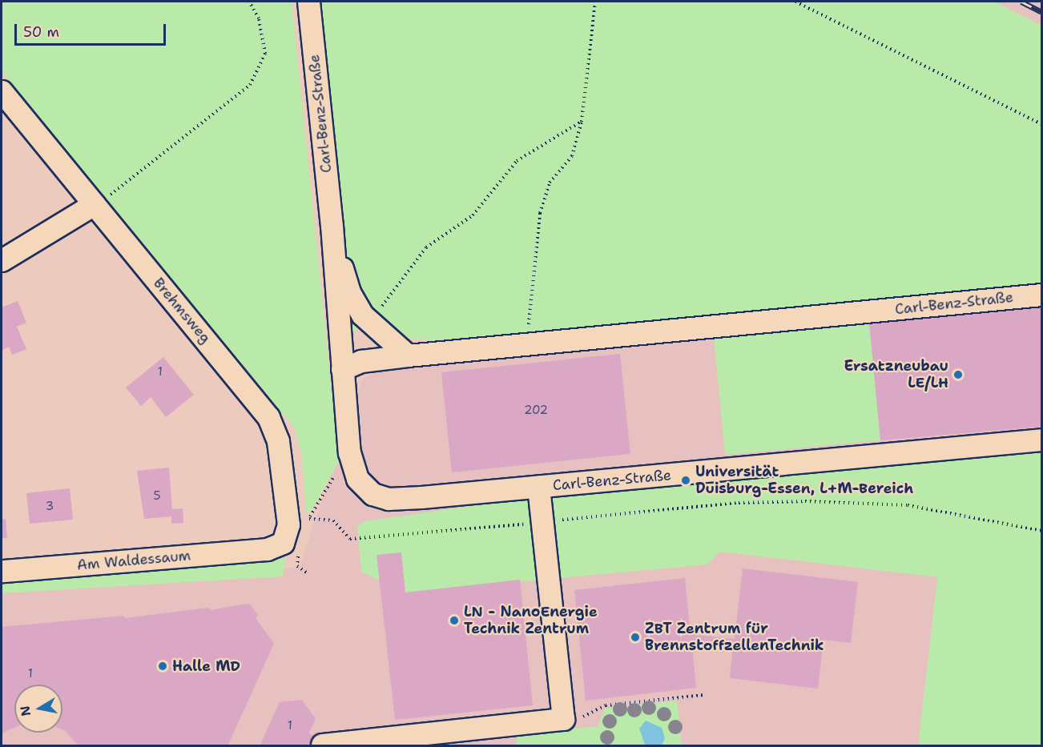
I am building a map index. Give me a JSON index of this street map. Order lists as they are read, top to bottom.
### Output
{
  "streets": {
    "street": ["Carl-Benz-Straße", "Brehmsweg", "Am Waldessaum"]
  },
  "crossings": [
    ["Brehmsweg", "Am Waldessaum"]
  ],
  "places": [
    "Ersatzneubau LE/LH",
    "Universität Duisburg-Essen, L+M-Bereich",
    "LN - NanoEnergie Technik Zentrum",
    "ZBT Zentrum für BrennstoffzellenTechnik",
    "Halle MD"
  ],
  "house_numbers": [
    "1",
    "202",
    "5",
    "3",
    "1",
    "1"
  ],
  "scale_bar": "50 m",
  "north": "left"
}
